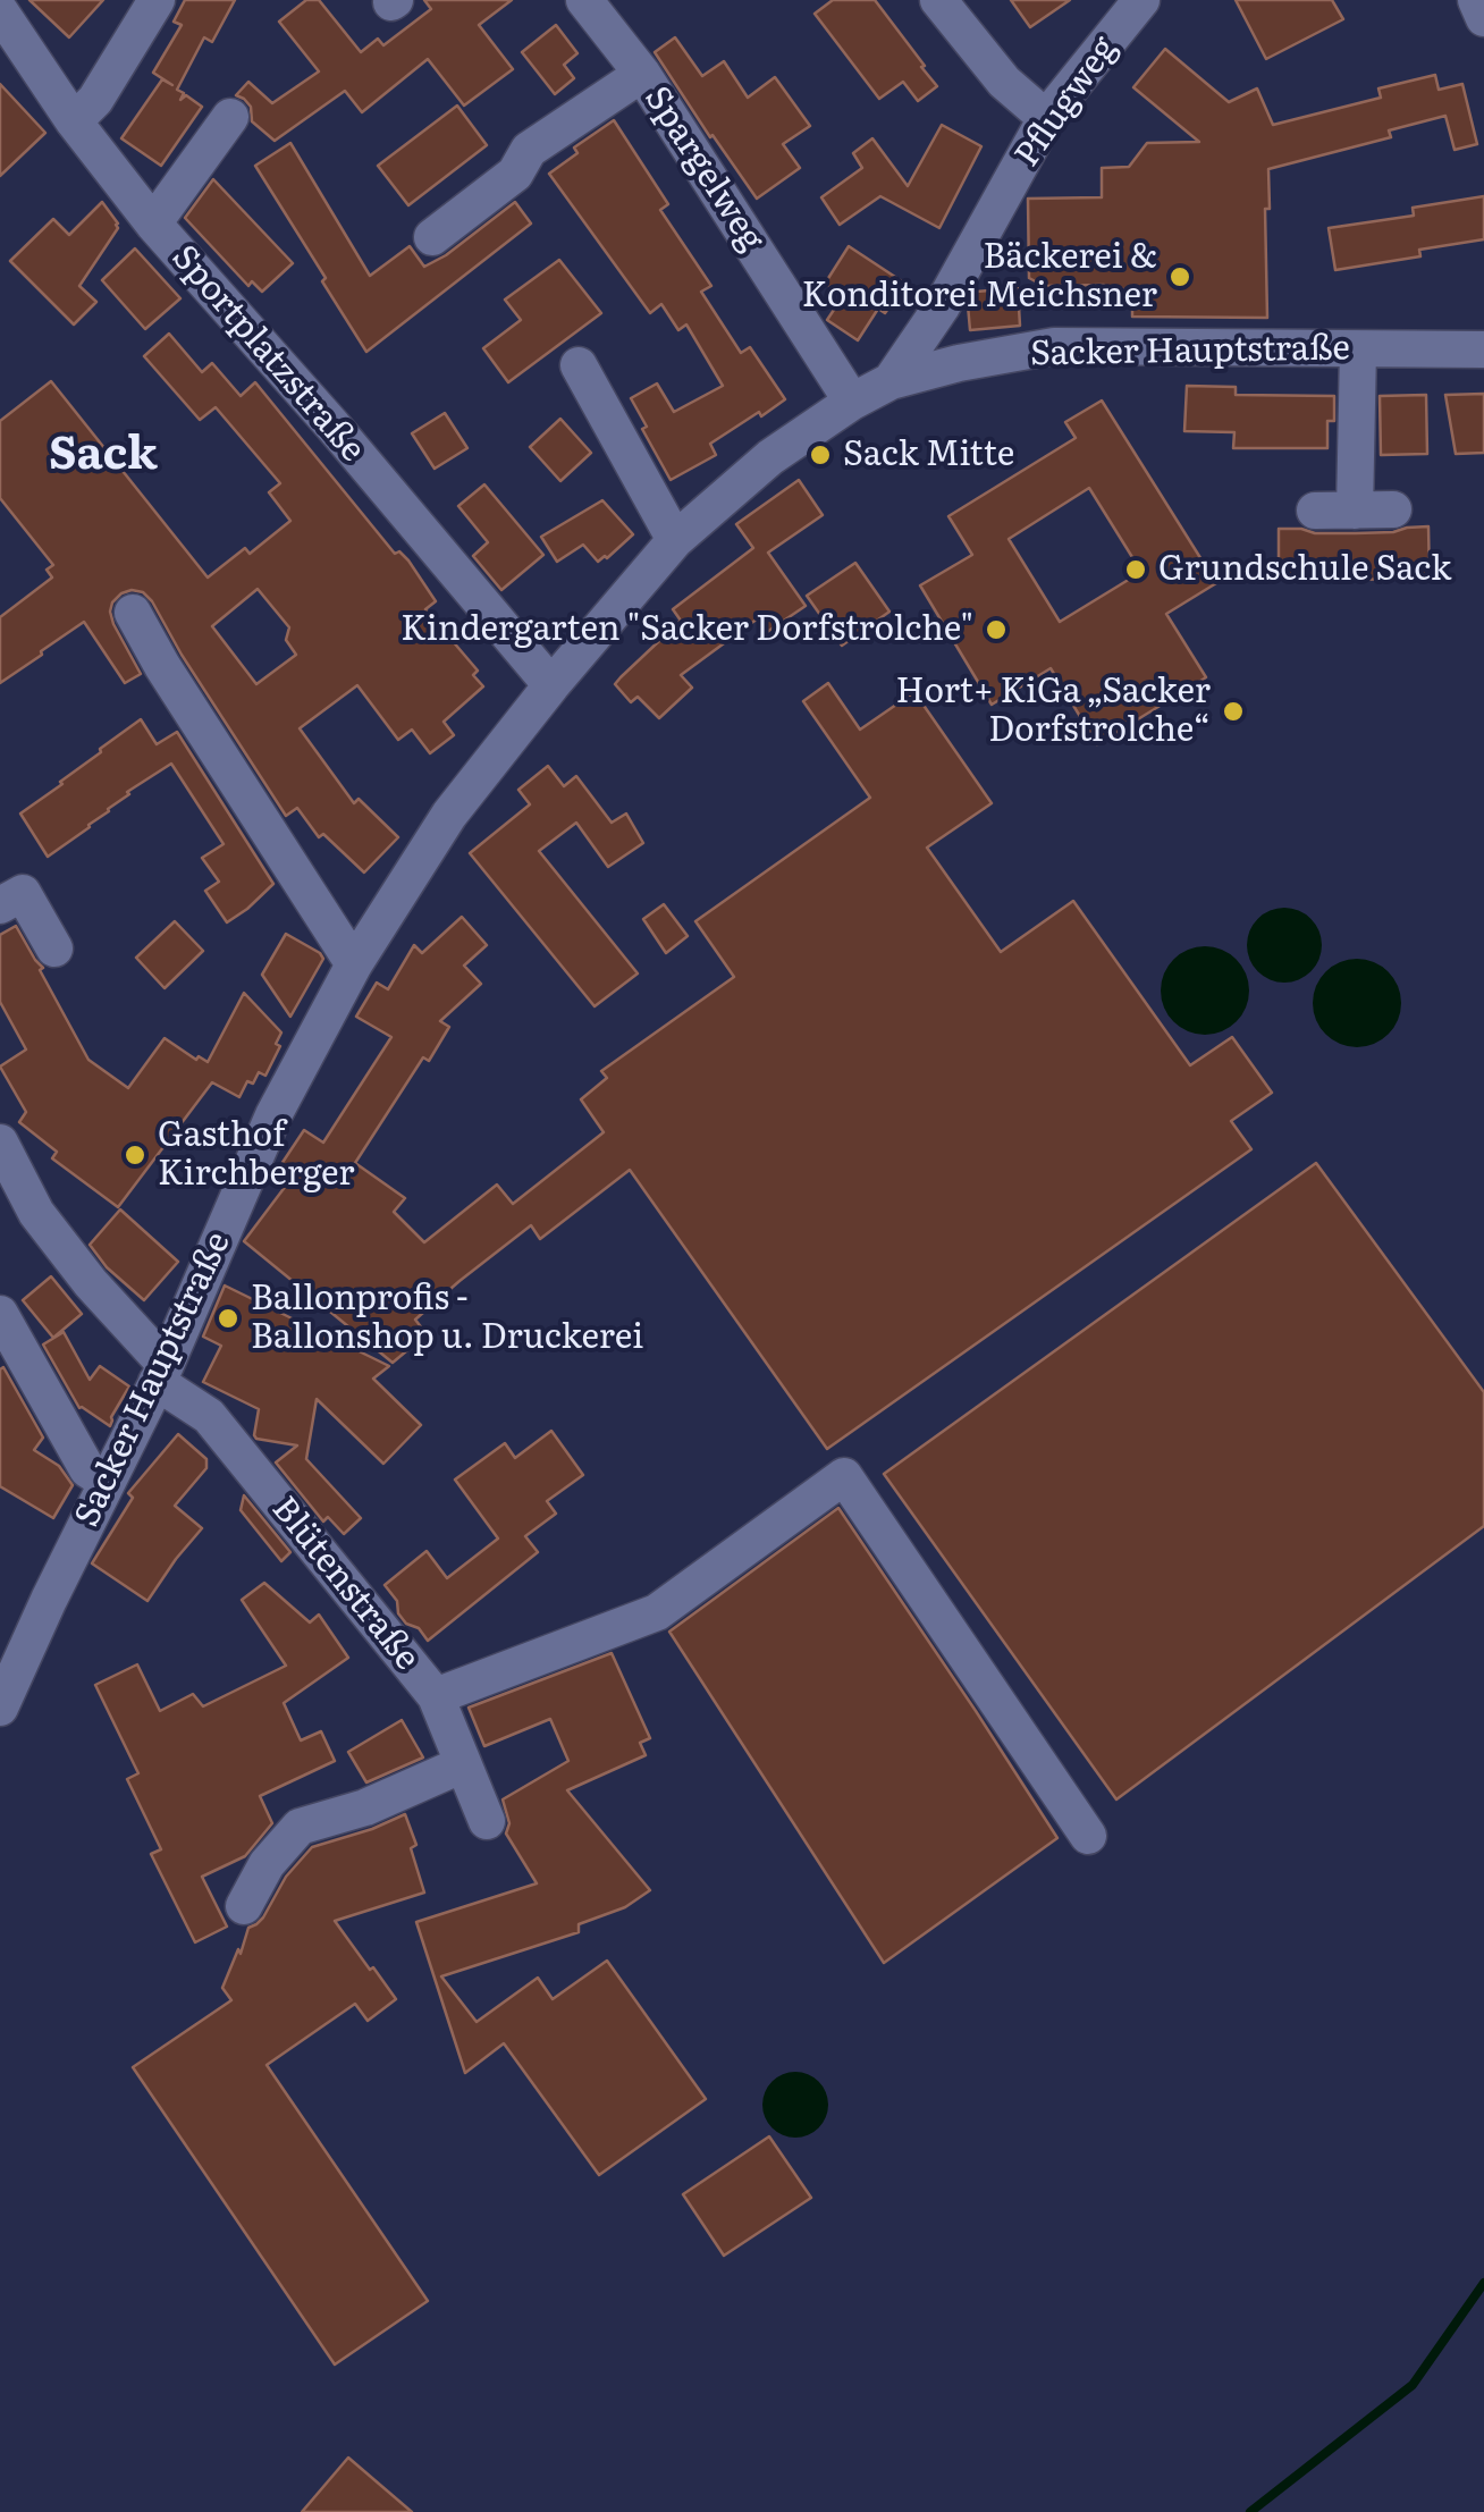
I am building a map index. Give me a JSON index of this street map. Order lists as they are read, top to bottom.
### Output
{
  "streets": {
    "street": [
      "Pflugweg",
      "Spargelweg",
      "Sacker Hauptstraße",
      "Sportplatzstraße",
      "Blütenstraße"
    ]
  },
  "crossings": [
    ["Pflugweg", "Sacker Hauptstraße"],
    ["Spargelweg", "Sacker Hauptstraße"],
    ["Sacker Hauptstraße", "Sportplatzstraße"],
    ["Sacker Hauptstraße", "Blütenstraße"]
  ],
  "districts": ["Sack"],
  "places": [
    "Bäckerei & Konditorei Meichsner",
    "Sack Mitte",
    "Grundschule Sack",
    "Kindergarten \"Sacker Dorfstrolche\"",
    "Hort+ KiGa „Sacker Dorfstrolche“",
    "Gasthof Kirchberger",
    "Ballonprofis - Ballonshop u. Druckerei"
  ]
}
